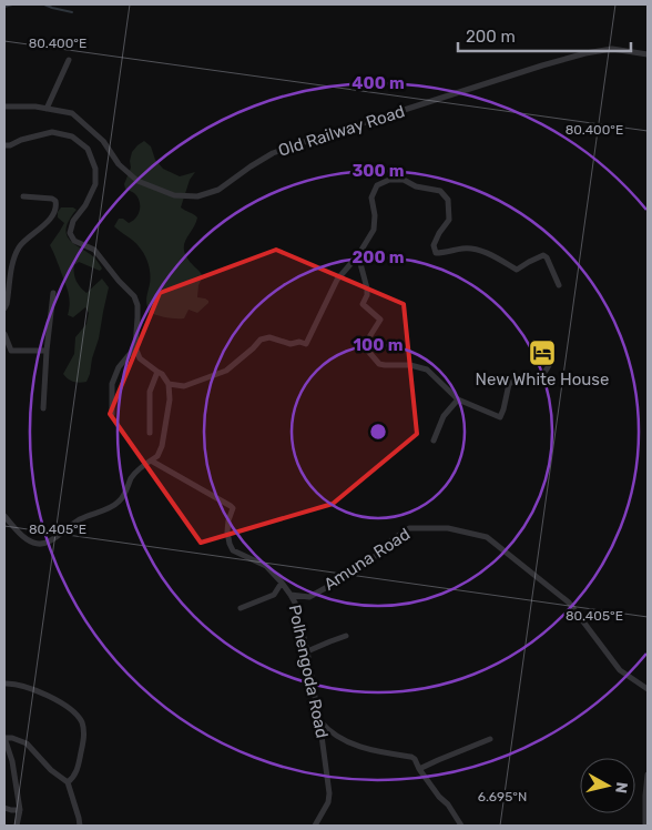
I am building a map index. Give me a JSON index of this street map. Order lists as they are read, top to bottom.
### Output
{
  "streets": {
    "street": ["Old Railway Road", "Amuna Road", "Polhengoda Road"]
  },
  "crossings": [
    ["Amuna Road", "Polhengoda Road"]
  ],
  "places": {
    "hotel": ["New White House"]
  },
  "scale_bar": "200 m",
  "north": "right",
  "coordinates": ["80.400°E", "80.405°E", "6.695°N"],
  "rings": [
    "400 m",
    "300 m",
    "200 m",
    "100 m"
  ]
}
